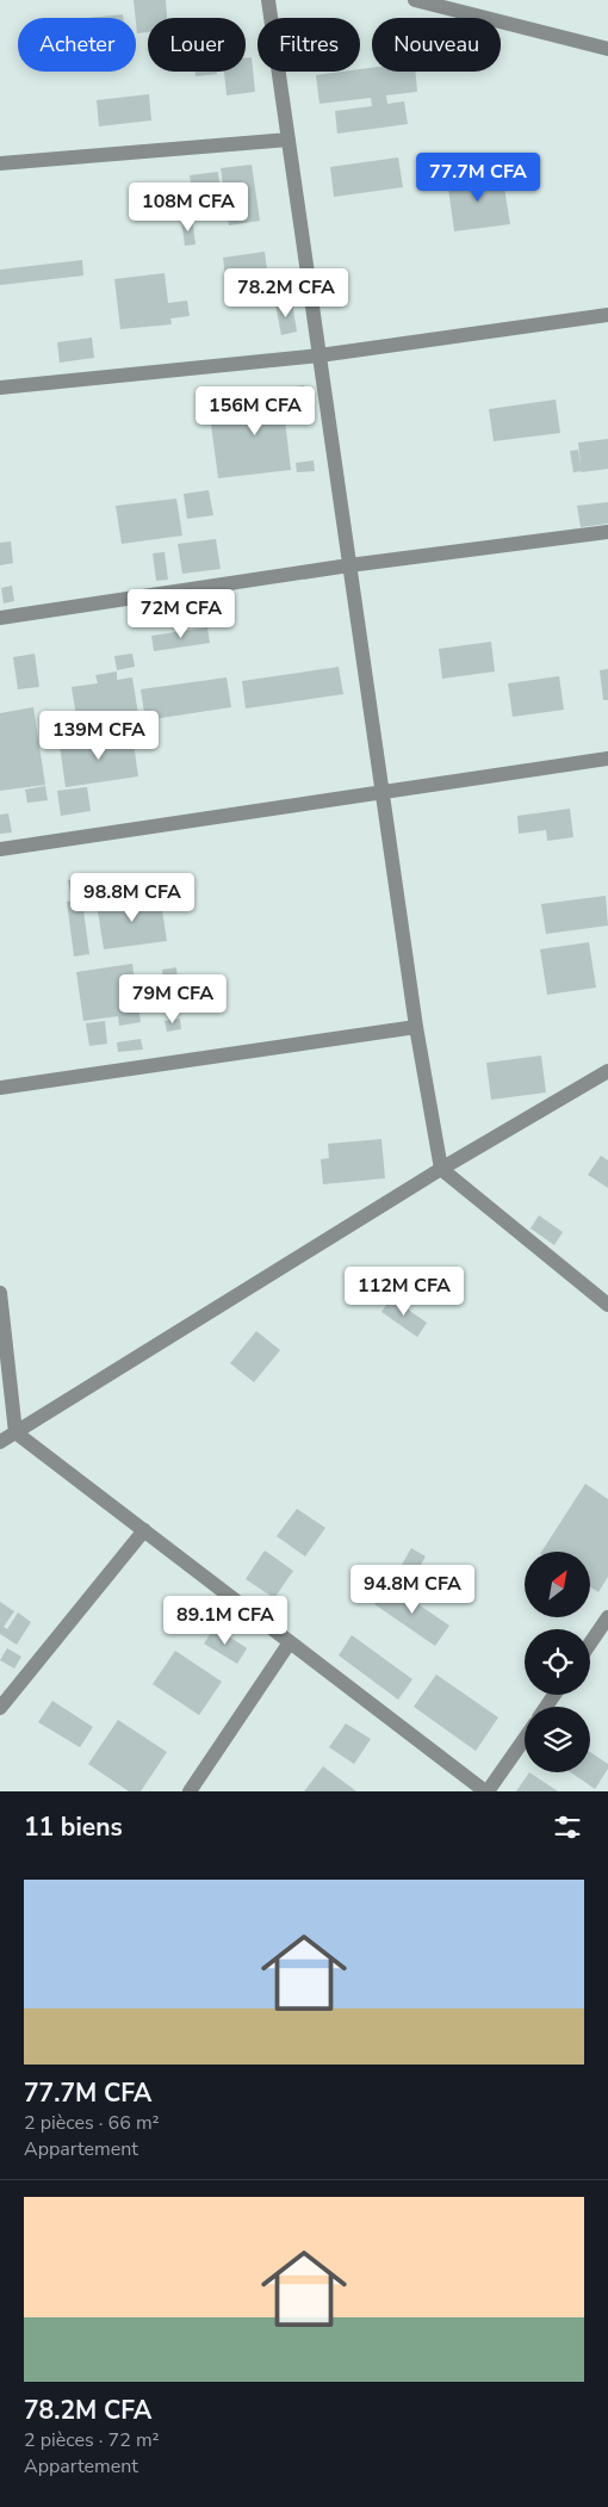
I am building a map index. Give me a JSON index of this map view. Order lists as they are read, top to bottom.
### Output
{
  "north": "top right",
  "page": {
    "chip": [
      "Acheter",
      "Louer",
      "Filtres",
      "Nouveau"
    ],
    "price": [
      "77.7M CFA",
      "108M CFA",
      "78.2M CFA",
      "156M CFA",
      "72M CFA",
      "139M CFA",
      "98.8M CFA",
      "79M CFA",
      "112M CFA",
      "94.8M CFA",
      "89.1M CFA"
    ],
    "heading": "11 biens",
    "list": [
      {
        "name": "77.7M CFA",
        "note": "2 pièces · 66 m² · Appartement"
      },
      {
        "name": "78.2M CFA",
        "note": "2 pièces · 72 m² · Appartement"
      }
    ]
  }
}
